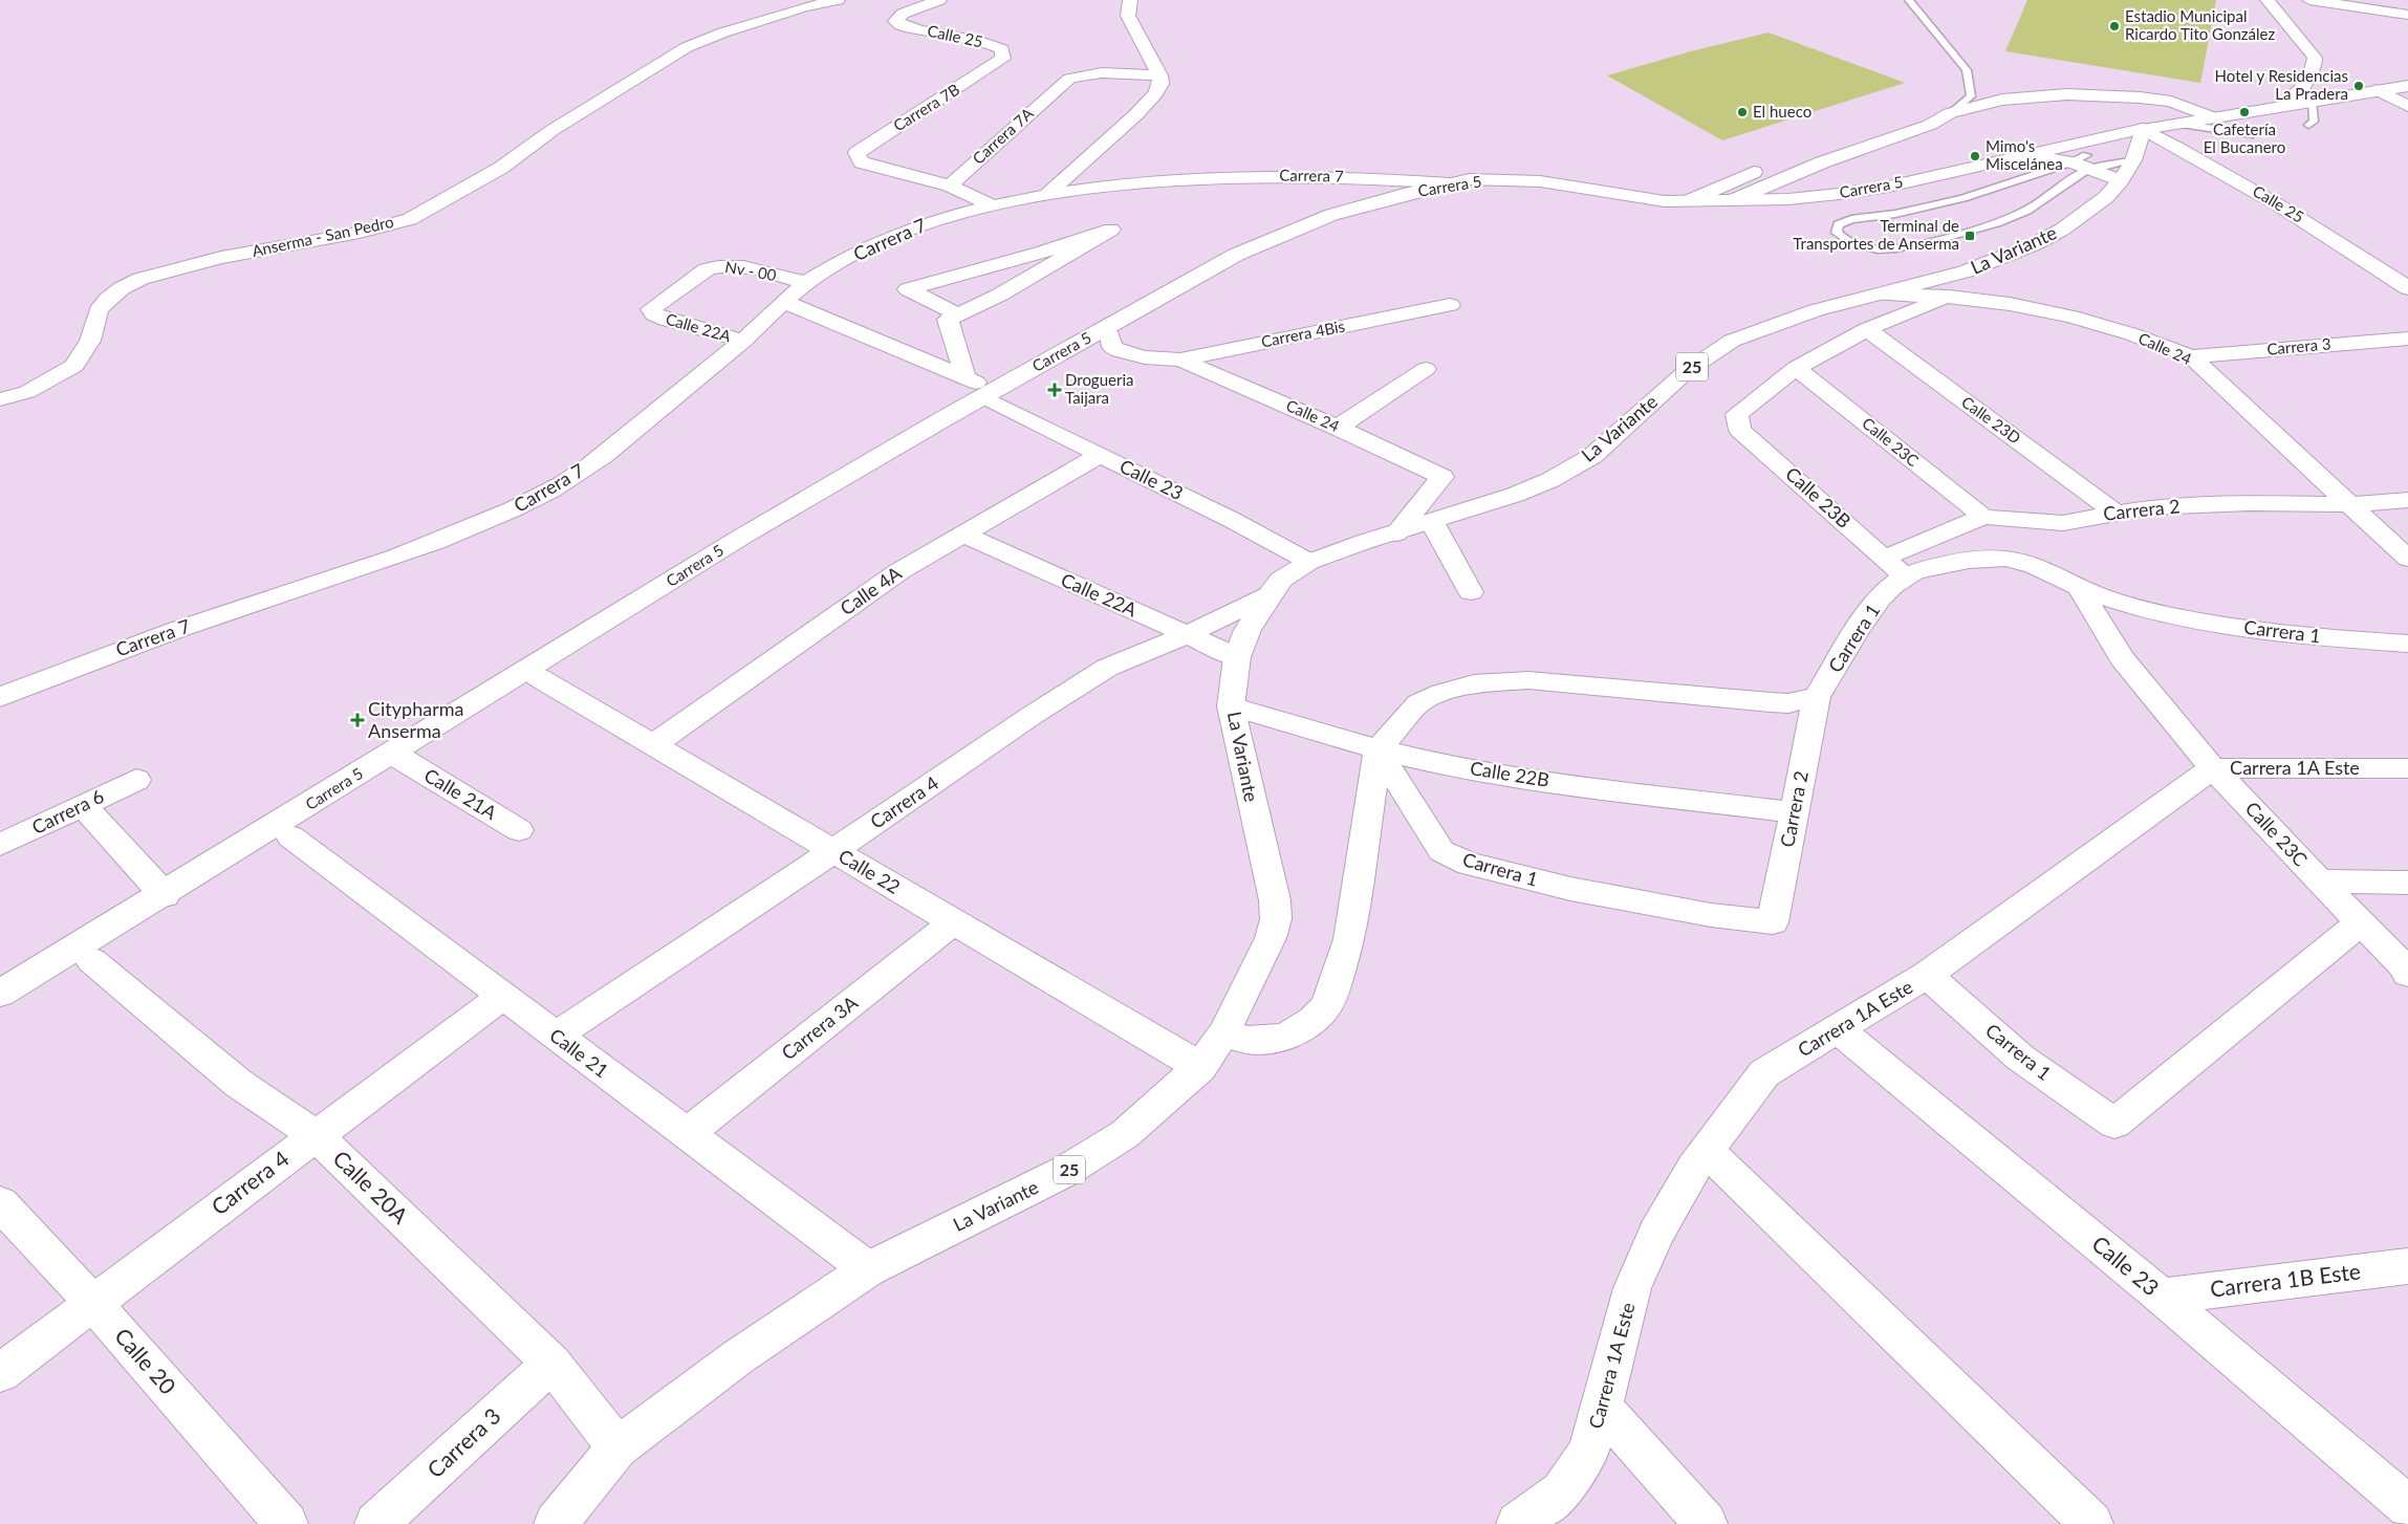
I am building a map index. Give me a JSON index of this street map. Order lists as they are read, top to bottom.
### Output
{
  "streets": {
    "street": [
      "Calle 25",
      "Carrera 7B",
      "Carrera 7A",
      "Carrera 7",
      "Carrera 5",
      "Anserma - San Pedro",
      "La Variante",
      "Nv - 00",
      "Calle 22A",
      "Carrera 4Bis",
      "Carrera 3",
      "Calle 24",
      "25",
      "Calle 23D",
      "Calle 23C",
      "Calle 23",
      "Calle 23B",
      "Carrera 2",
      "Calle 4A",
      "Carrera 1",
      "Carrera 1A Este",
      "Calle 22B",
      "Calle 21A",
      "Carrera 4",
      "Carrera 6",
      "Calle 22",
      "Carrera 3A",
      "Calle 21",
      "Calle 20A",
      "Carrera 1B Este",
      "Calle 20"
    ]
  },
  "crossings": [
    ["Calle 25", "Carrera 7B"],
    ["Calle 25", "Carrera 5"],
    ["Calle 25", "La Variante"],
    ["Carrera 7B", "Carrera 7A"],
    ["Carrera 7", "Carrera 5"],
    ["Carrera 7", "Nv - 00"],
    ["Carrera 7", "Calle 22A"],
    ["Carrera 7", "Calle 23"],
    ["Carrera 5", "La Variante"],
    ["Carrera 5", "Carrera 4Bis"],
    ["Carrera 5", "Calle 23"],
    ["Carrera 5", "Calle 21A"],
    ["Carrera 5", "Calle 22"],
    ["Carrera 5", "Calle 21"],
    ["Carrera 5", "Calle 20A"],
    ["La Variante", "Calle 22A"],
    ["La Variante", "Calle 24"],
    ["La Variante", "Calle 23"],
    ["La Variante", "Calle 22B"],
    ["La Variante", "Carrera 4"],
    ["La Variante", "Calle 22"],
    ["La Variante", "Calle 21"],
    ["La Variante", "Calle 20A"],
    ["Nv - 00", "Calle 22A"],
    ["Calle 22A", "Calle 4A"],
    ["Calle 22A", "Carrera 4"],
    ["Carrera 4Bis", "Calle 24"],
    ["Carrera 3", "Calle 24"],
    ["Carrera 3", "Calle 20A"],
    ["Calle 24", "Carrera 2"],
    ["Calle 23D", "Carrera 2"],
    ["Calle 23C", "Calle 23B"],
    ["Calle 23C", "Carrera 2"],
    ["Calle 23C", "Carrera 1"],
    ["Calle 23C", "Carrera 1A Este"],
    ["Calle 23", "Calle 4A"],
    ["Calle 23", "Carrera 1A Este"],
    ["Calle 23", "Carrera 1B Este"],
    ["Calle 23B", "Carrera 2"],
    ["Calle 23B", "Carrera 1"],
    ["Carrera 2", "Carrera 1"],
    ["Carrera 2", "Calle 22B"],
    ["Calle 4A", "Calle 22"],
    ["Carrera 1", "Carrera 1A Este"],
    ["Carrera 1", "Calle 22B"],
    ["Carrera 4", "Calle 22"],
    ["Carrera 4", "Calle 21"],
    ["Carrera 4", "Calle 20A"],
    ["Carrera 4", "Calle 20"],
    ["Calle 22", "Carrera 3A"],
    ["Carrera 3A", "Calle 21"]
  ],
  "places": {
    "other": [
      "Estadio Municipal Ricardo Tito González",
      "Hotel y Residencias La Pradera",
      "El hueco",
      "Cafetería El Bucanero",
      "Mimo's Miscelánea"
    ],
    "transit": ["Terminal de Transportes de Anserma"],
    "health": ["Drogueria Taijara", "Citypharma Anserma"]
  }
}
